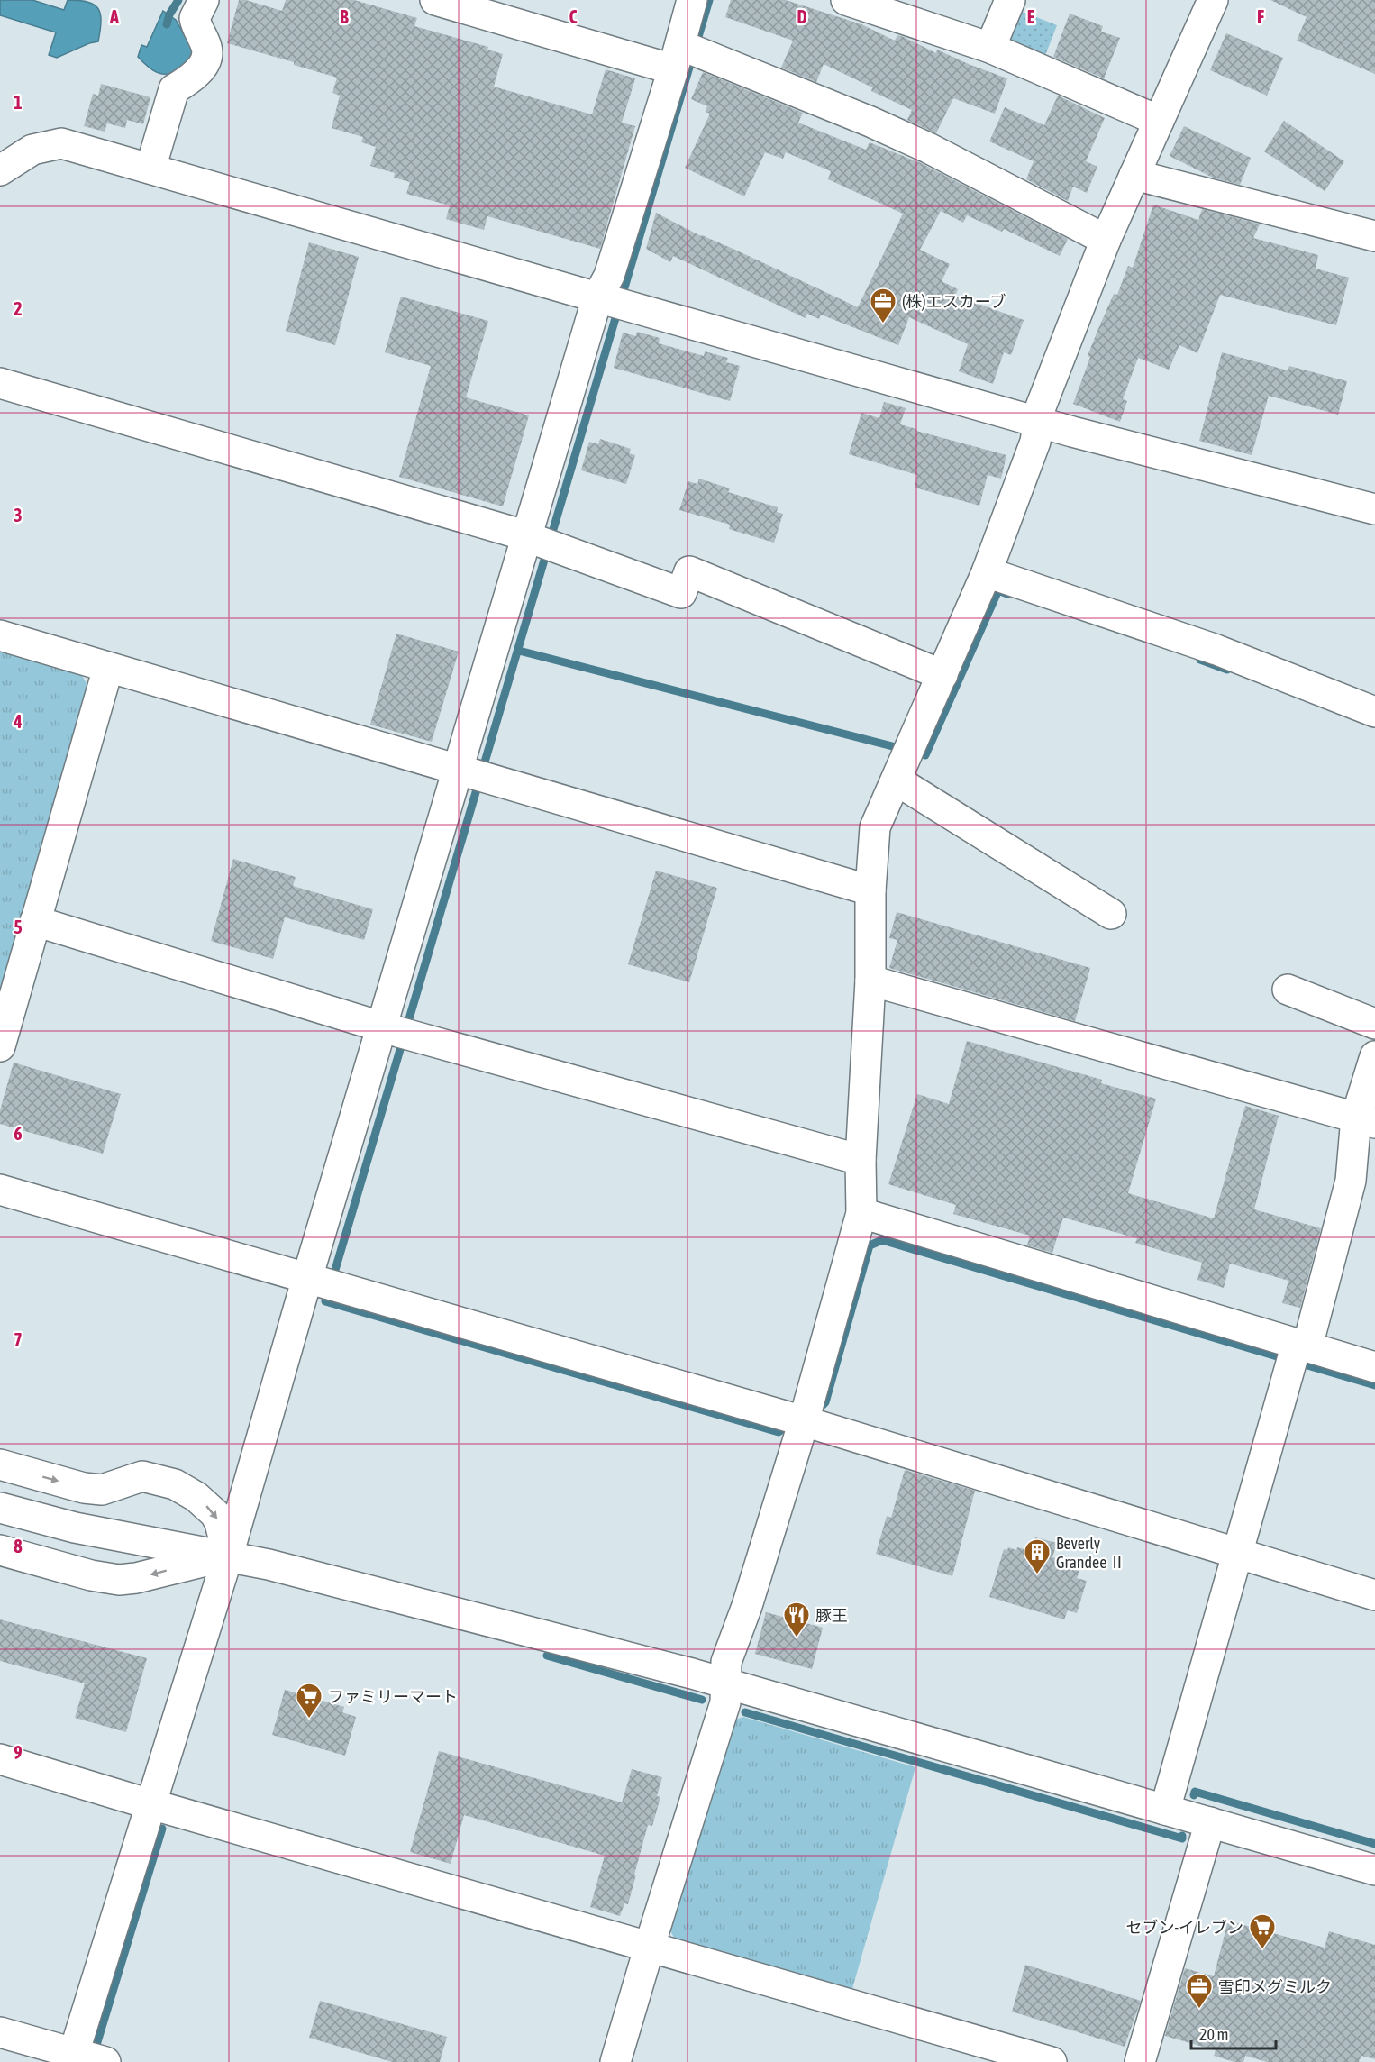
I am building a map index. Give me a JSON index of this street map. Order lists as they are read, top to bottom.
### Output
{
  "places": {
    "office": ["(株)エスカーブ", "雪印メグミルク"],
    "building": ["Beverly Grandee Ⅱ"],
    "restaurant": ["豚王"],
    "supermarket": ["ファミリーマート", "セブン-イレブン"]
  },
  "scale_bar": "20 m",
  "grid": {
    "columns": [
      "A",
      "B",
      "C",
      "D",
      "E",
      "F"
    ],
    "rows": [
      "1",
      "2",
      "3",
      "4",
      "5",
      "6",
      "7",
      "8",
      "9"
    ]
  }
}
